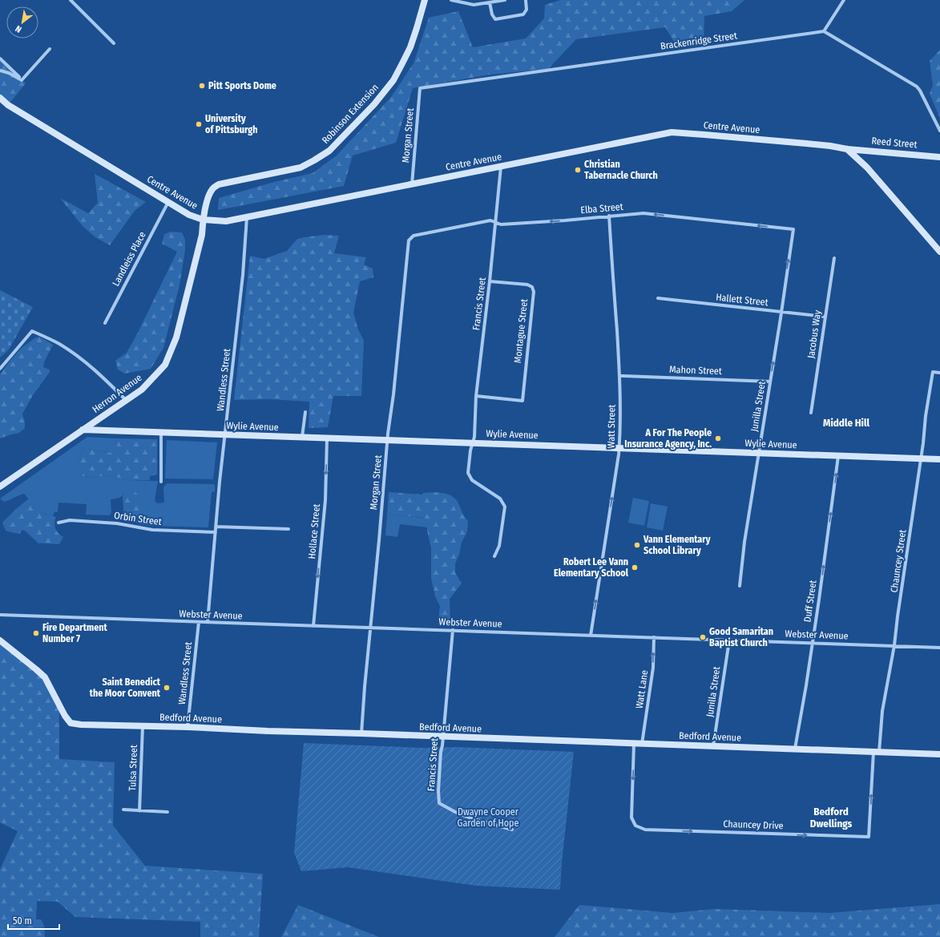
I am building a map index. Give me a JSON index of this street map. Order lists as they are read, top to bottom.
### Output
{
  "streets": {
    "street": [
      "Brackenridge Street",
      "Robinson Extension",
      "Centre Avenue",
      "Morgan Street",
      "Reed Street",
      "Elba Street",
      "Landleiss Place",
      "Hallett Street",
      "Francis Street",
      "Montague Street",
      "Jacobus Way",
      "Mahon Street",
      "Wandless Street",
      "Herron Avenue",
      "Junilla Street",
      "Wylie Avenue",
      "Watt Street",
      "Orbin Street",
      "Hollace Street",
      "Chauncey Street",
      "Duff Street",
      "Webster Avenue",
      "Watt Lane",
      "Bedford Avenue",
      "Tulsa Street",
      "Chauncey Drive"
    ]
  },
  "crossings": [
    ["Brackenridge Street", "Morgan Street"],
    ["Robinson Extension", "Centre Avenue"],
    ["Robinson Extension", "Herron Avenue"],
    ["Centre Avenue", "Morgan Street"],
    ["Centre Avenue", "Reed Street"],
    ["Centre Avenue", "Landleiss Place"],
    ["Centre Avenue", "Francis Street"],
    ["Centre Avenue", "Wandless Street"],
    ["Centre Avenue", "Herron Avenue"],
    ["Morgan Street", "Elba Street"],
    ["Morgan Street", "Wylie Avenue"],
    ["Morgan Street", "Webster Avenue"],
    ["Morgan Street", "Bedford Avenue"],
    ["Elba Street", "Francis Street"],
    ["Elba Street", "Junilla Street"],
    ["Elba Street", "Watt Street"],
    ["Hallett Street", "Jacobus Way"],
    ["Hallett Street", "Junilla Street"],
    ["Francis Street", "Montague Street"],
    ["Francis Street", "Wylie Avenue"],
    ["Francis Street", "Webster Avenue"],
    ["Francis Street", "Bedford Avenue"],
    ["Mahon Street", "Junilla Street"],
    ["Mahon Street", "Watt Street"],
    ["Wandless Street", "Wylie Avenue"],
    ["Wandless Street", "Orbin Street"],
    ["Wandless Street", "Webster Avenue"],
    ["Wandless Street", "Bedford Avenue"],
    ["Herron Avenue", "Wylie Avenue"],
    ["Junilla Street", "Wylie Avenue"],
    ["Junilla Street", "Webster Avenue"],
    ["Junilla Street", "Bedford Avenue"],
    ["Wylie Avenue", "Watt Street"],
    ["Wylie Avenue", "Hollace Street"],
    ["Wylie Avenue", "Chauncey Street"],
    ["Wylie Avenue", "Duff Street"],
    ["Watt Street", "Webster Avenue"],
    ["Hollace Street", "Webster Avenue"],
    ["Chauncey Street", "Webster Avenue"],
    ["Chauncey Street", "Bedford Avenue"],
    ["Chauncey Street", "Chauncey Drive"],
    ["Duff Street", "Webster Avenue"],
    ["Duff Street", "Bedford Avenue"],
    ["Webster Avenue", "Watt Lane"],
    ["Watt Lane", "Bedford Avenue"],
    ["Bedford Avenue", "Tulsa Street"],
    ["Bedford Avenue", "Chauncey Drive"]
  ],
  "one_way": [
    "Elba Street",
    "Watt Street",
    "Hollace Street",
    "Duff Street",
    "Watt Lane"
  ],
  "districts": ["Middle Hill", "Bedford Dwellings"],
  "parks": ["Dwayne Cooper Garden of Hope"],
  "places": [
    "Pitt Sports Dome",
    "University of Pittsburgh",
    "Christian Tabernacle Church",
    "A For The People Insurance Agency, Inc.",
    "Vann Elementary School Library",
    "Robert Lee Vann Elementary School",
    "Fire Department Number 7",
    "Good Samaritan Baptist Church",
    "Saint Benedict the Moor Convent"
  ],
  "scale_bar": "50 m",
  "north": "bottom left"
}
